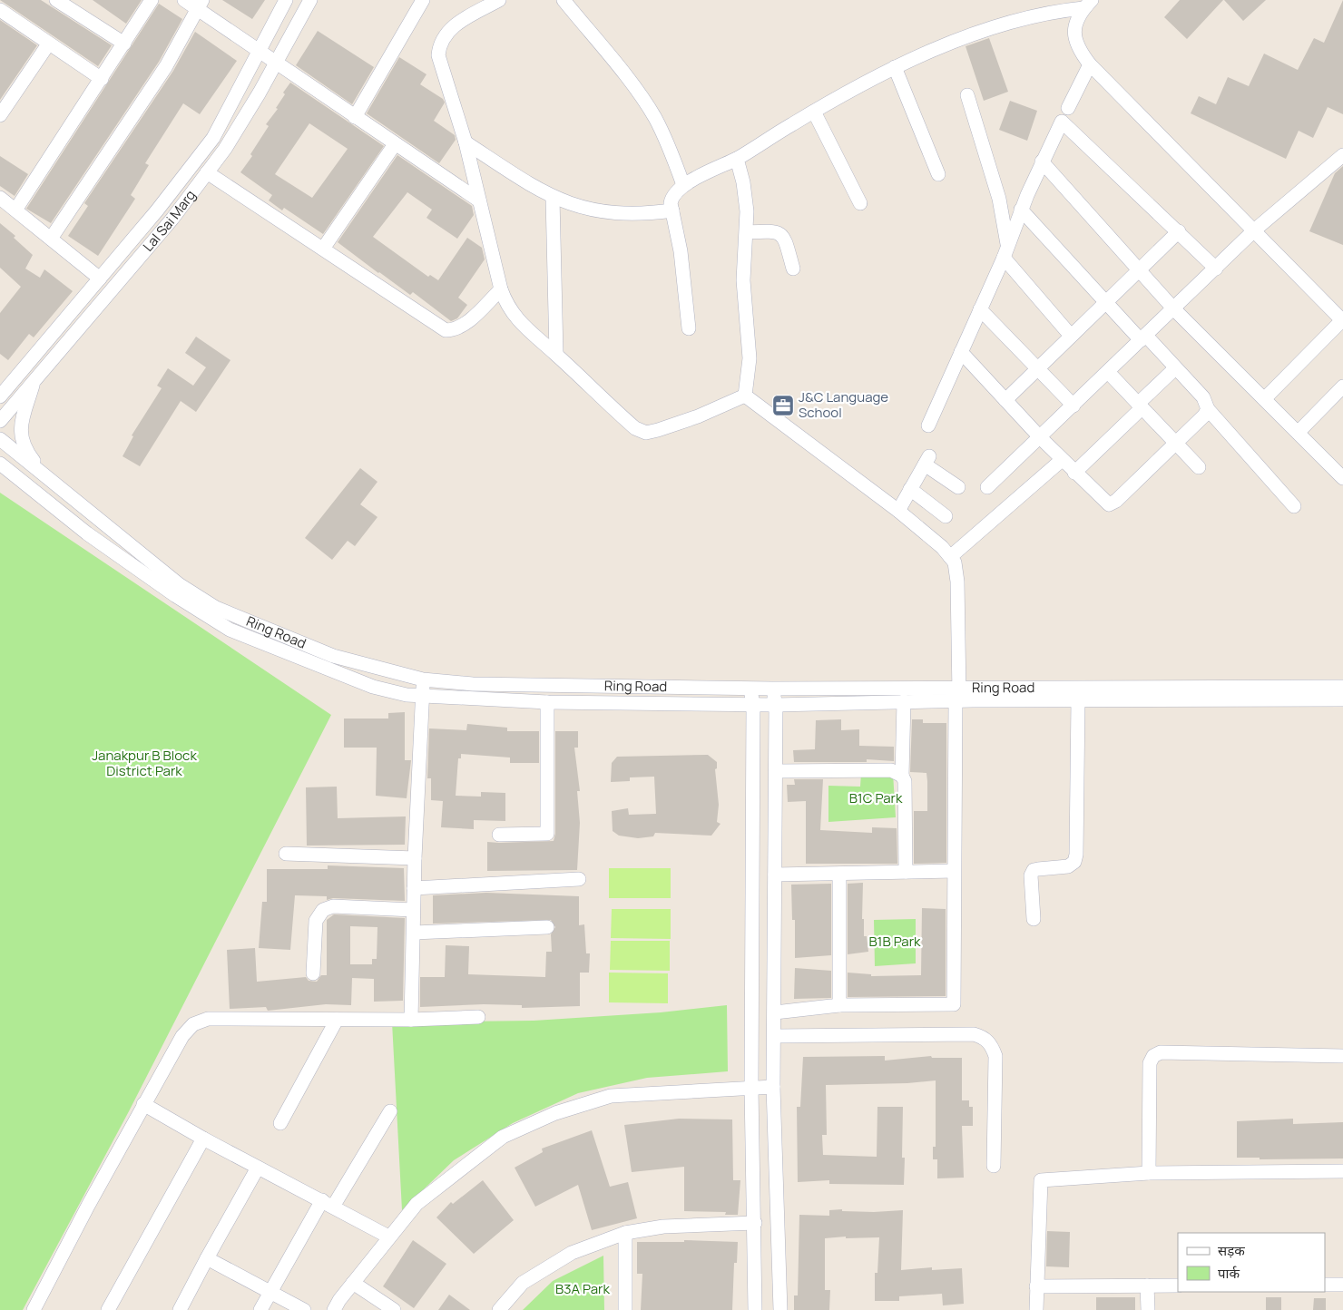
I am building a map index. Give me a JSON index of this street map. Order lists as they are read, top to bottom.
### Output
{
  "streets": {
    "street": ["Lal Sai Marg", "Ring Road"]
  },
  "parks": [
    "Janakpur B Block District Park",
    "B1C Park",
    "B1B Park",
    "B3A Park"
  ],
  "places": {
    "office": ["J&C Language School"]
  },
  "legend": ["सड़क", "पार्क"]
}
